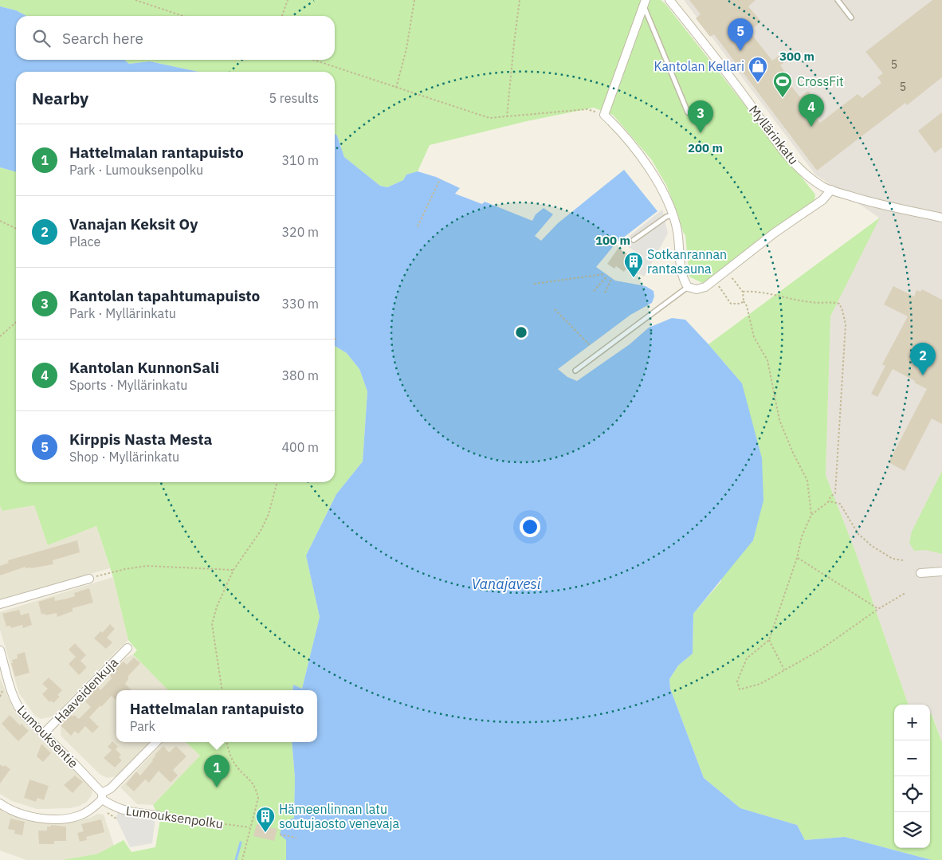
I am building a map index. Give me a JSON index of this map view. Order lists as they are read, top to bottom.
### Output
{
  "streets": {
    "street": [
      "Myllärinkatu",
      "Haaveidenkuja",
      "Lumouksentie",
      "Lumouksenpolku"
    ]
  },
  "crossings": [
    ["Haaveidenkuja", "Lumouksentie"],
    ["Lumouksentie", "Lumouksenpolku"]
  ],
  "water": ["Vanajavesi"],
  "places": {
    "shop": ["Kantolan Kellari"],
    "sports": ["CrossFit"],
    "building": ["Sotkanrannan rantasauna", "Hämeenlinnan latu soutujaosto venevaja"]
  },
  "house_numbers": ["5", "5"],
  "page": {
    "search": "Search here",
    "pins": [
      "5",
      "4",
      "3",
      "2",
      "1"
    ],
    "heading": ["Nearby", "5 results"],
    "list": [
      {
        "mark": "1",
        "name": "Hattelmalan rantapuisto",
        "note": "Park · Lumouksenpolku",
        "value": "310 m"
      },
      {
        "mark": "2",
        "name": "Vanajan Keksit Oy",
        "note": "Place",
        "value": "320 m"
      },
      {
        "mark": "3",
        "name": "Kantolan tapahtumapuisto",
        "note": "Park · Myllärinkatu",
        "value": "330 m"
      },
      {
        "mark": "4",
        "name": "Kantolan KunnonSali",
        "note": "Sports · Myllärinkatu",
        "value": "380 m"
      },
      {
        "mark": "5",
        "name": "Kirppis Nasta Mesta",
        "note": "Shop · Myllärinkatu",
        "value": "400 m"
      }
    ],
    "popup": ["Hattelmalan rantapuisto", "Park"],
    "map_buttons": ["+", "−"]
  },
  "rings": ["300 m", "200 m", "100 m"]
}
